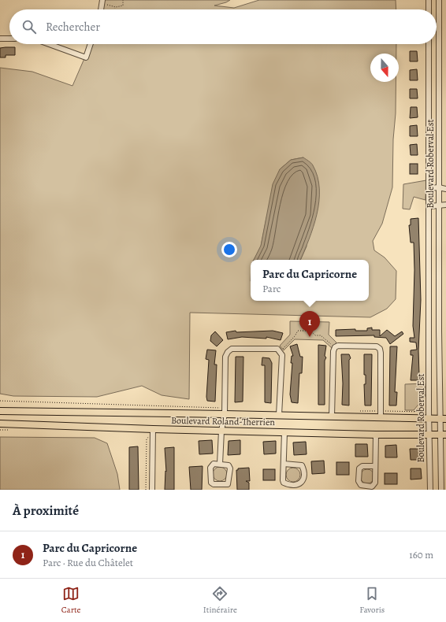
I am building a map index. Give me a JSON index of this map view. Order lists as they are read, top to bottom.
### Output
{
  "streets": {
    "main road": ["Boulevard Roland-Therrien"],
    "street": ["Boulevard Roberval Est"]
  },
  "crossings": [
    ["Boulevard Roberval Est", "Boulevard Roland-Therrien"]
  ],
  "north": "bottom",
  "page": {
    "search": "Rechercher",
    "popup": ["Parc du Capricorne", "Parc"],
    "pins": "1",
    "heading": "À proximité",
    "list": [
      {
        "mark": "1",
        "name": "Parc du Capricorne",
        "note": "Parc · Rue du Châtelet",
        "value": "160 m"
      }
    ],
    "nav": ["Carte", "Itinéraire", "Favoris"]
  }
}
